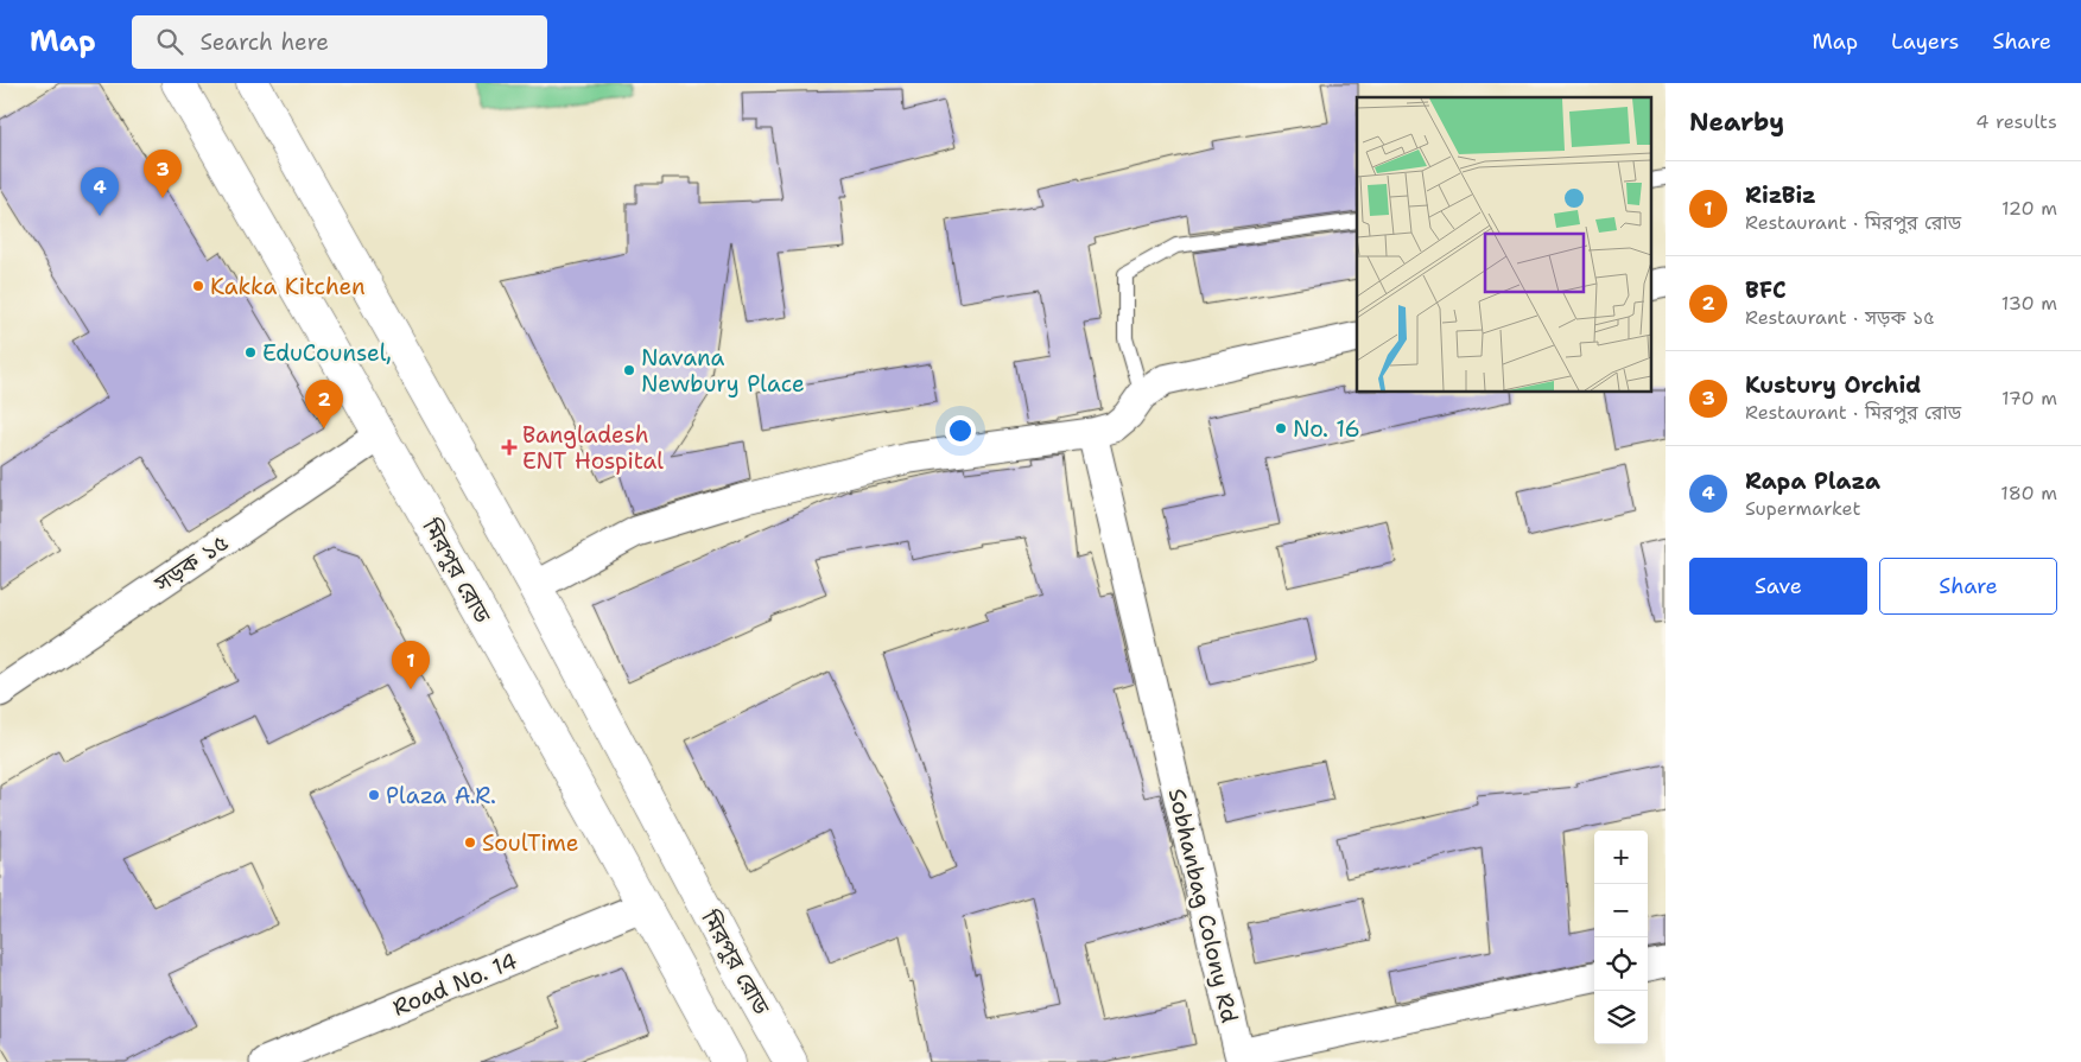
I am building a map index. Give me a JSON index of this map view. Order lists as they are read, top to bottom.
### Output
{
  "streets": {
    "highway": ["মিরপুর রোড"],
    "street": ["সড়ক ১৫", "Sobhanbag Colony Rd", "Road No. 14"]
  },
  "crossings": [
    ["সড়ক ১৫", "মিরপুর রোড"],
    ["মিরপুর রোড", "Road No. 14"]
  ],
  "places": {
    "other": [
      "Kakka Kitchen",
      "EduCounsel,",
      "Navana Newbury Place",
      "No. 16",
      "Plaza A.R.",
      "SoulTime"
    ],
    "health": ["Bangladesh ENT Hospital"]
  },
  "page": {
    "header": "Map",
    "search": "Search here",
    "nav": ["Map", "Layers", "Share"],
    "heading": ["Nearby", "4 results"],
    "pins": [
      "3",
      "4",
      "2",
      "1"
    ],
    "list": [
      {
        "mark": "1",
        "name": "RizBiz",
        "note": "Restaurant · মিরপুর রোড",
        "value": "120 m"
      },
      {
        "mark": "2",
        "name": "BFC",
        "note": "Restaurant · সড়ক ১৫",
        "value": "130 m"
      },
      {
        "mark": "3",
        "name": "Kustury Orchid",
        "note": "Restaurant · মিরপুর রোড",
        "value": "170 m"
      },
      {
        "mark": "4",
        "name": "Rapa Plaza",
        "note": "Supermarket",
        "value": "180 m"
      }
    ],
    "buttons": ["Save", "Share"],
    "map_buttons": ["+", "−"]
  }
}
